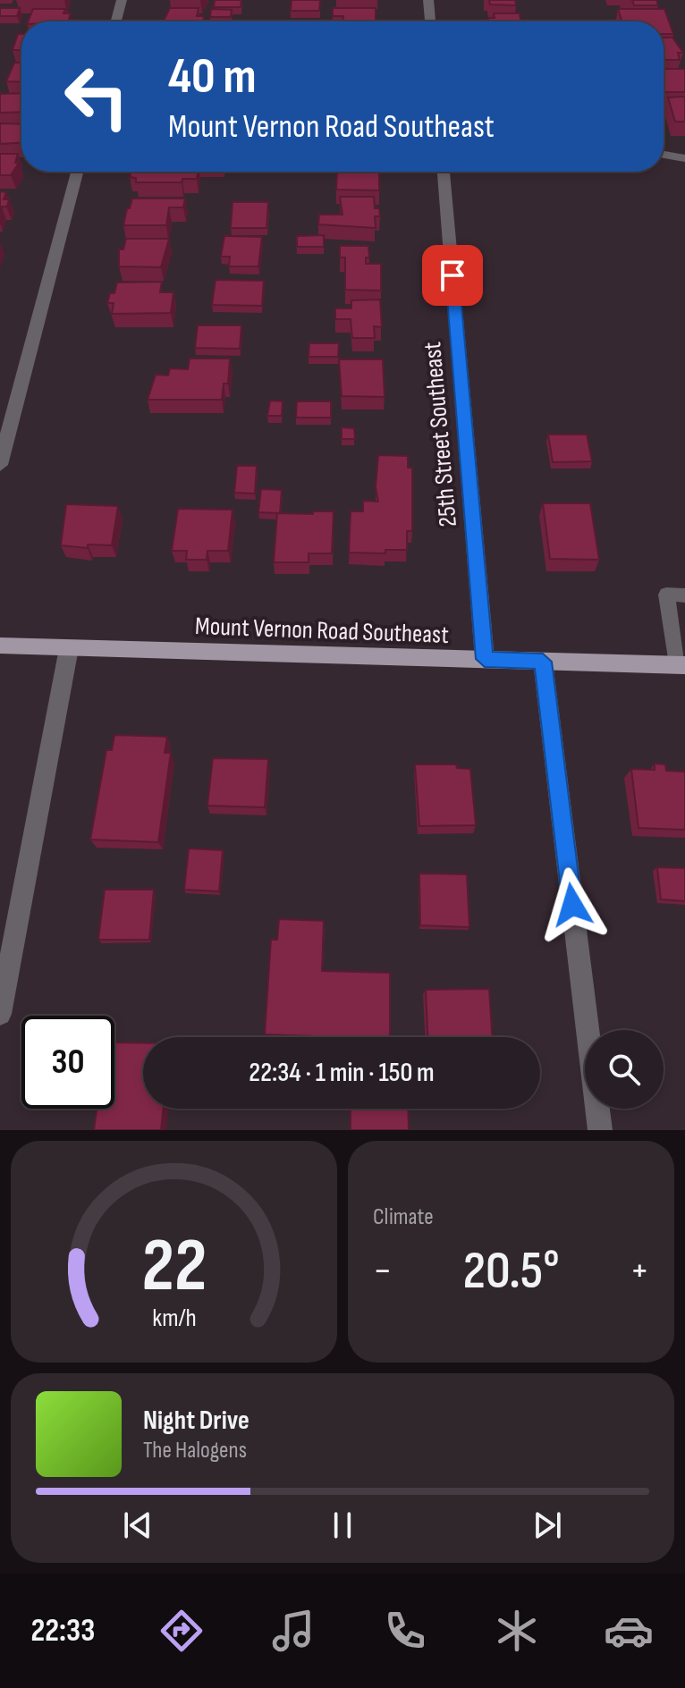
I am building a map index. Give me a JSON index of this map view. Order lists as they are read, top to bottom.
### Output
{
  "streets": {
    "main road": ["Mount Vernon Road Southeast"],
    "street": ["25th Street Southeast"]
  },
  "crossings": [
    ["25th Street Southeast", "Mount Vernon Road Southeast"]
  ],
  "page": {
    "turn": ["40 m", "Mount Vernon Road Southeast"],
    "limit": "30",
    "trip": "22:34 · 1 min · 150 m",
    "tile": "Climate",
    "heat": ["−", "20.5°", "+"],
    "song": ["Night Drive", "The Halogens"],
    "tabs": "22:33",
    "gauge": ["22", "km/h"]
  }
}
